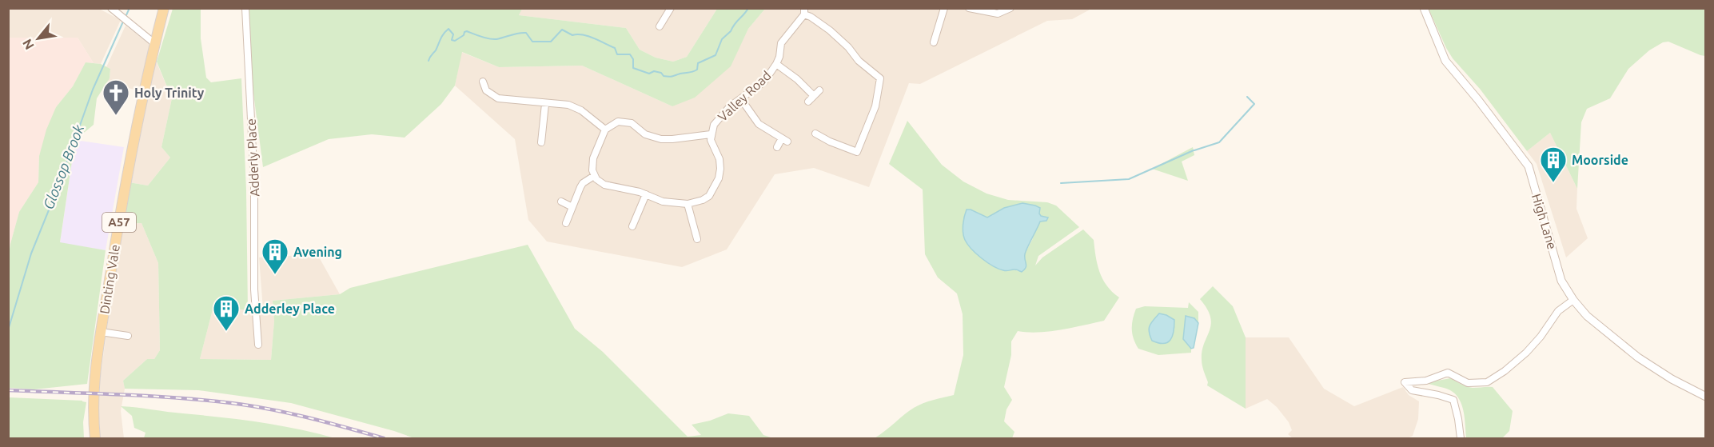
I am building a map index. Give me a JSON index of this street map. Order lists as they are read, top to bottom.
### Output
{
  "streets": {
    "main road": ["A57", "Dinting Vale"],
    "street": ["Valley Road", "Adderly Place", "High Lane"]
  },
  "water": ["Glossop Brook"],
  "places": {
    "church": ["Holy Trinity"],
    "building": ["Moorside", "Avening", "Adderley Place"]
  },
  "north": "bottom left"
}
